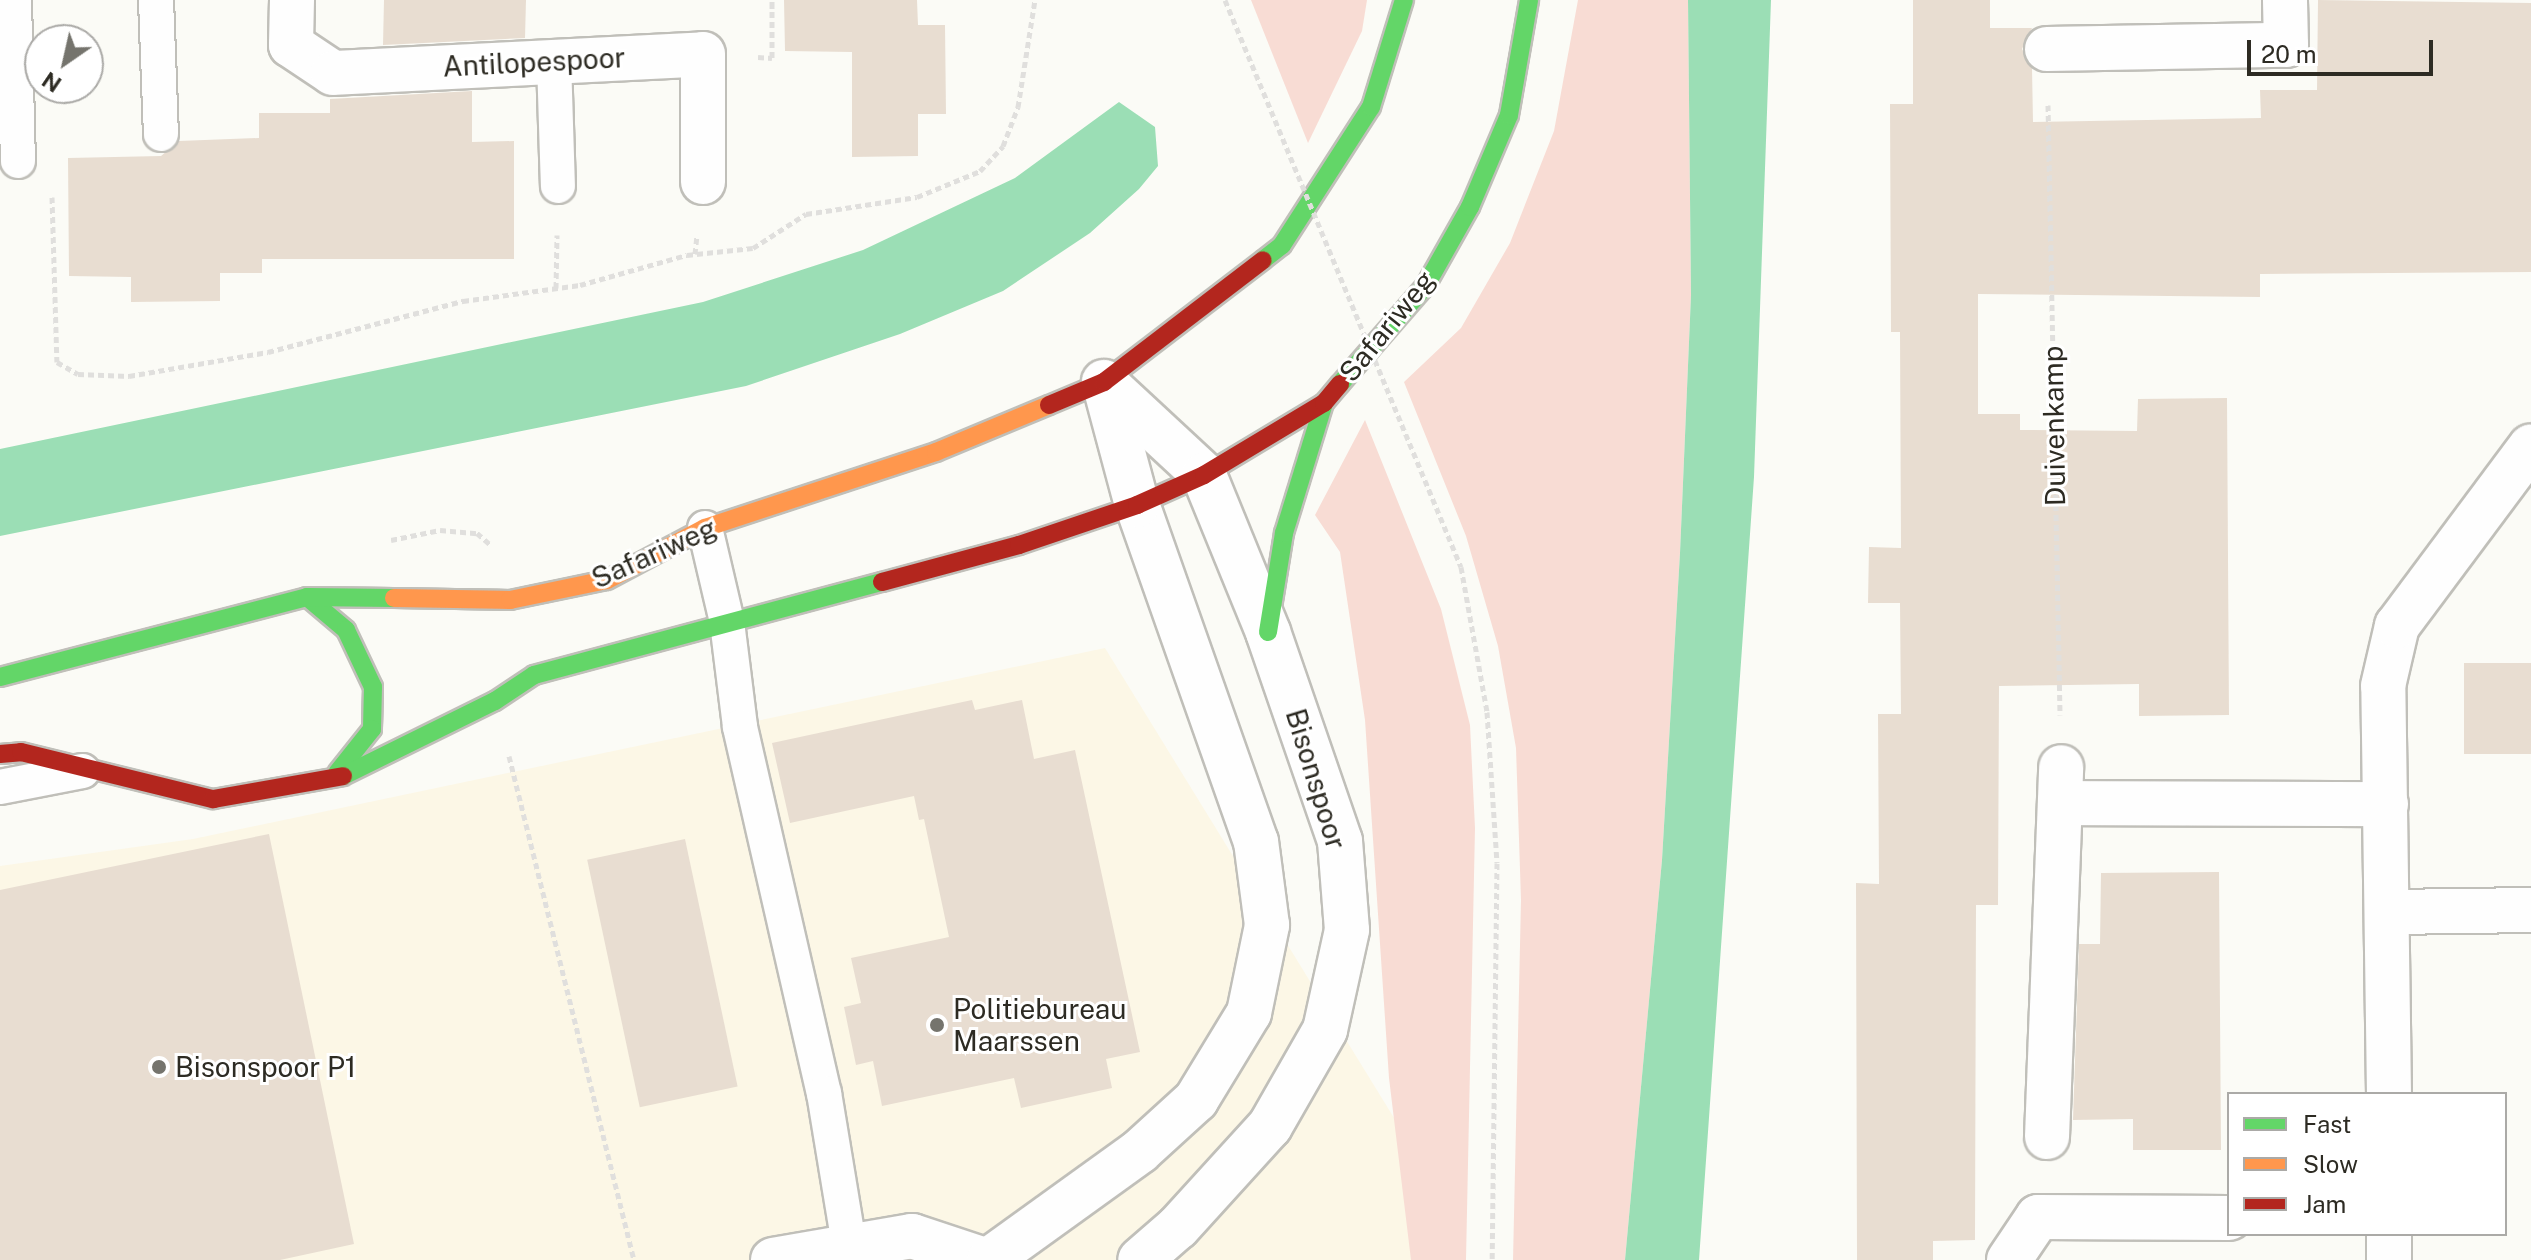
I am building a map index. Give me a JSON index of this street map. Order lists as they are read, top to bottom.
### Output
{
  "streets": {
    "street": ["Antilopespoor", "Safariweg", "Bisonspoor"],
    "path": ["Duivenkamp"]
  },
  "crossings": [
    ["Safariweg", "Bisonspoor"]
  ],
  "places": ["Politiebureau Maarssen", "Bisonspoor P1"],
  "legend": ["Fast", "Slow", "Jam"],
  "scale_bar": "20 m",
  "north": "bottom left"
}
